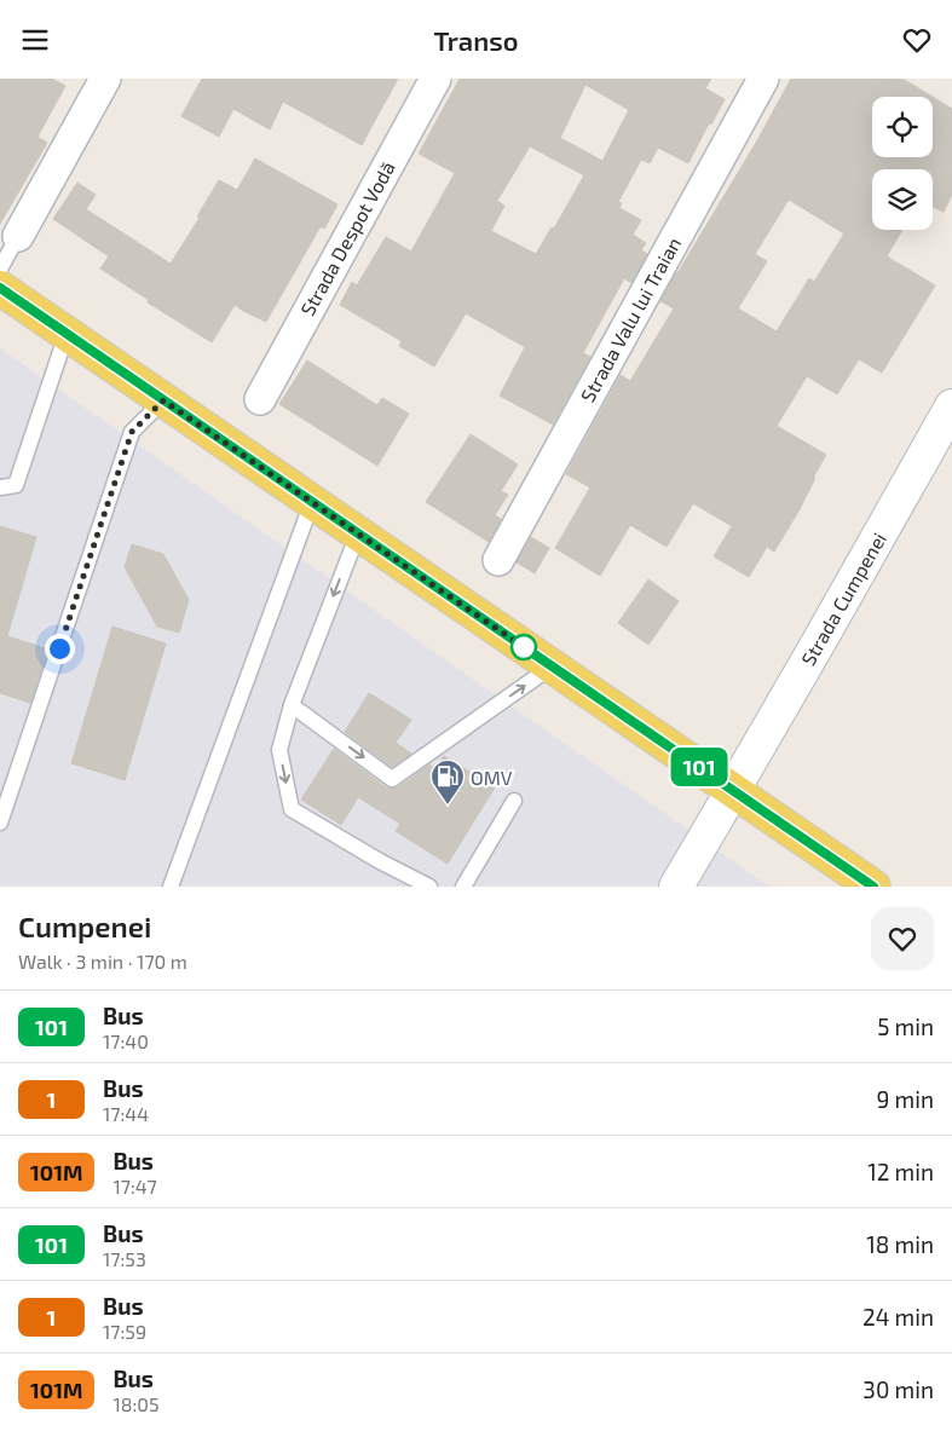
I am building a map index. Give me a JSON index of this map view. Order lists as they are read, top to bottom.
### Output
{
  "streets": {
    "main road": ["Strada Cumpenei"],
    "street": ["Strada Despot Vodă", "Strada Valu lui Traian"]
  },
  "places": {
    "fuel station": ["OMV"]
  },
  "lines": ["bus line 101"],
  "page": {
    "header": "Transo",
    "on_map": "101",
    "heading": ["Cumpenei", "Walk · 3 min · 170 m"],
    "list": [
      {
        "mark": "101",
        "name": "Bus",
        "note": "17:40",
        "value": "5 min"
      },
      {
        "mark": "1",
        "name": "Bus",
        "note": "17:44",
        "value": "9 min"
      },
      {
        "mark": "101M",
        "name": "Bus",
        "note": "17:47",
        "value": "12 min"
      },
      {
        "mark": "101",
        "name": "Bus",
        "note": "17:53",
        "value": "18 min"
      },
      {
        "mark": "1",
        "name": "Bus",
        "note": "17:59",
        "value": "24 min"
      },
      {
        "mark": "101M",
        "name": "Bus",
        "note": "18:05",
        "value": "30 min"
      }
    ]
  }
}
